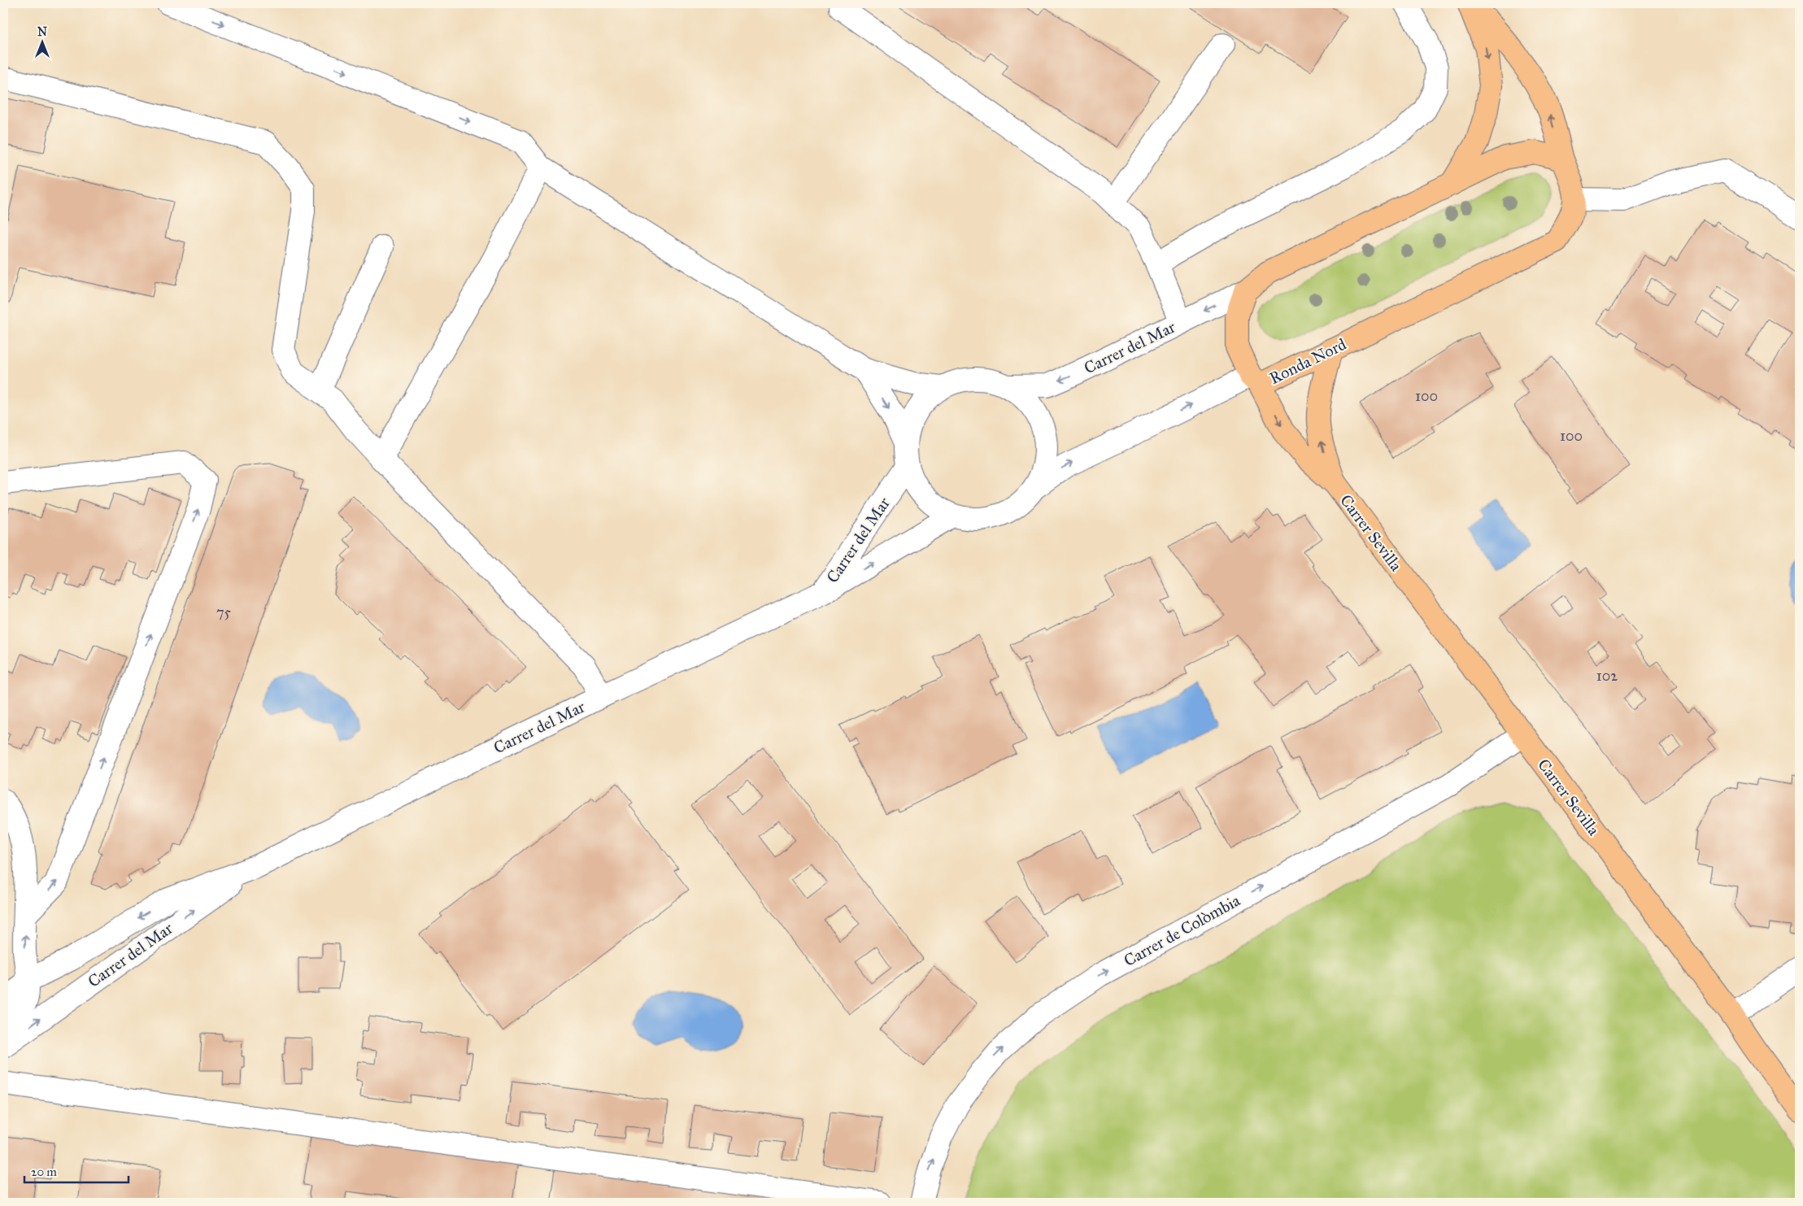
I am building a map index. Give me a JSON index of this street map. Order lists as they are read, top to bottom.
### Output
{
  "streets": {
    "main road": ["Ronda Nord", "Carrer Sevilla"],
    "street": ["Carrer del Mar", "Carrer de Colòmbia"]
  },
  "crossings": [
    ["Carrer del Mar", "Ronda Nord"],
    ["Ronda Nord", "Carrer Sevilla"],
    ["Carrer Sevilla", "Carrer de Colòmbia"]
  ],
  "one_way": ["Carrer de Colòmbia"],
  "house_numbers": [
    "100",
    "100",
    "75",
    "102"
  ],
  "scale_bar": "20 m",
  "north": "top"
}
